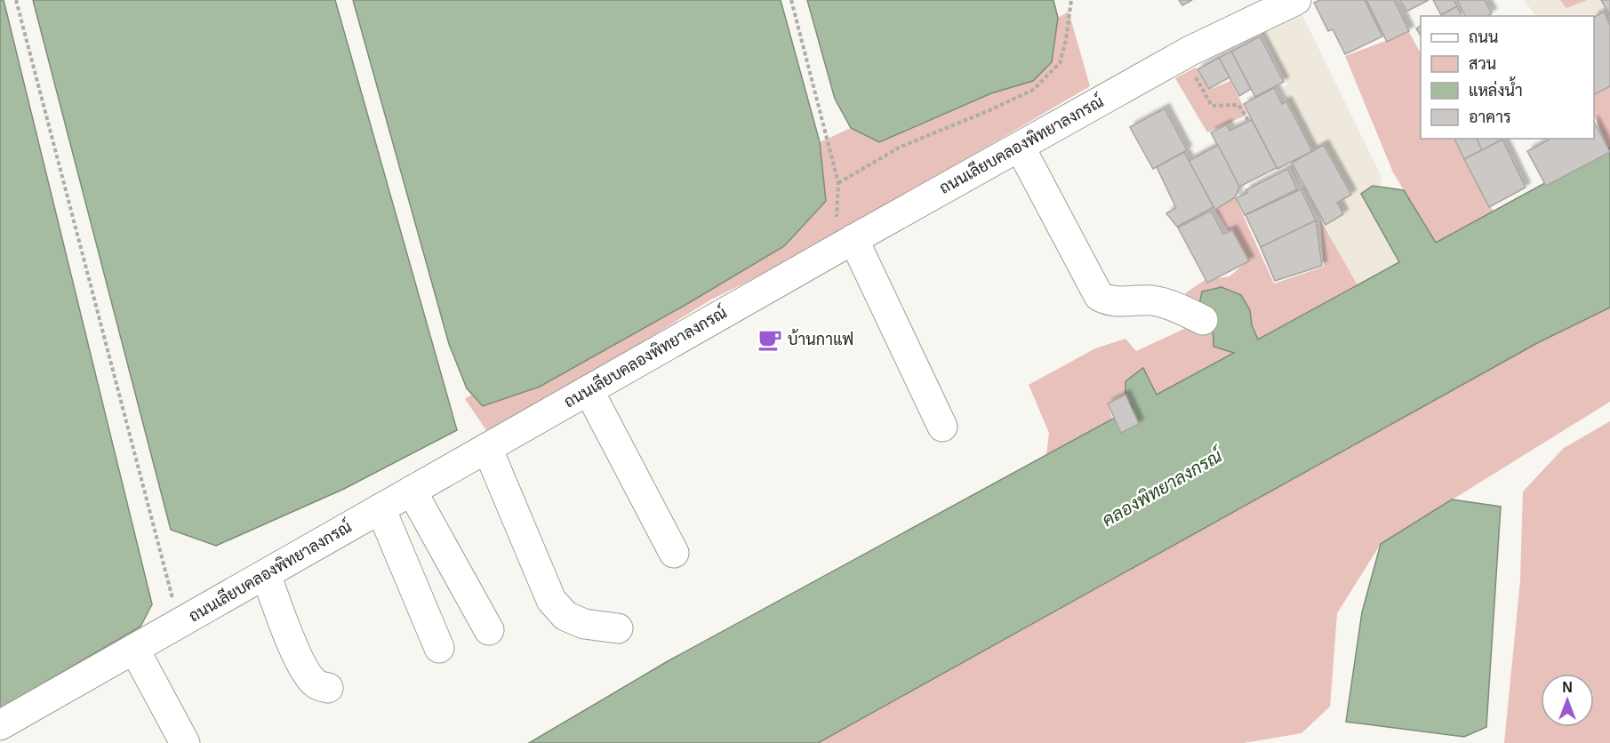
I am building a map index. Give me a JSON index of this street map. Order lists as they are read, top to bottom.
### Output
{
  "streets": {
    "main road": ["ถนนเลียบคลองพิทยาลงกรณ์"]
  },
  "water": ["คลองพิทยาลงกรณ์"],
  "places": {
    "cafe": ["บ้านกาแฟ"]
  },
  "legend": [
    "ถนน",
    "สวน",
    "แหล่งน้ำ",
    "อาคาร"
  ],
  "north": "top"
}
